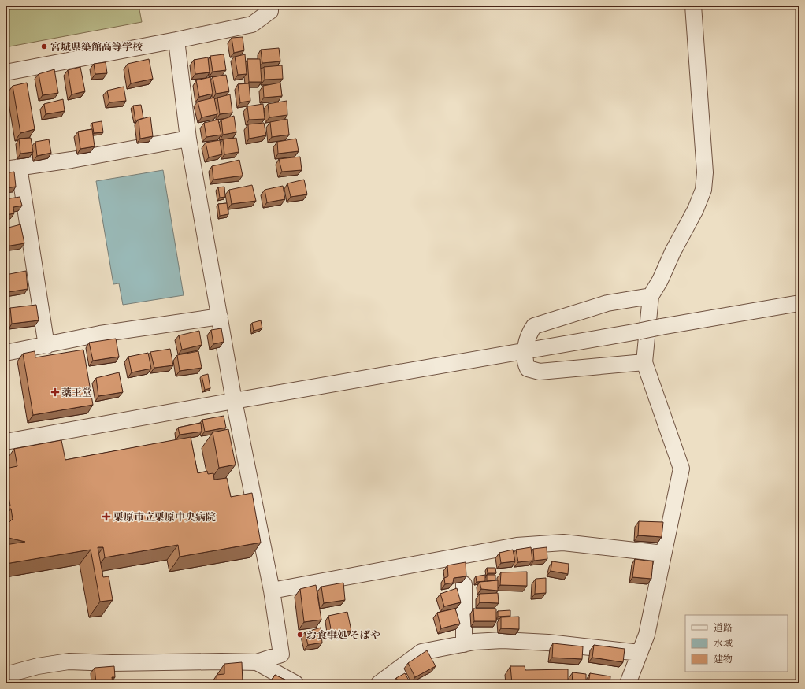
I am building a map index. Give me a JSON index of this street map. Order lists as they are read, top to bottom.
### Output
{
  "places": {
    "other": ["宮城県築館高等学校", "お食事処 そばや"],
    "health": ["薬王堂", "栗原市立栗原中央病院"]
  },
  "legend": ["道路", "水域", "建物"]
}
